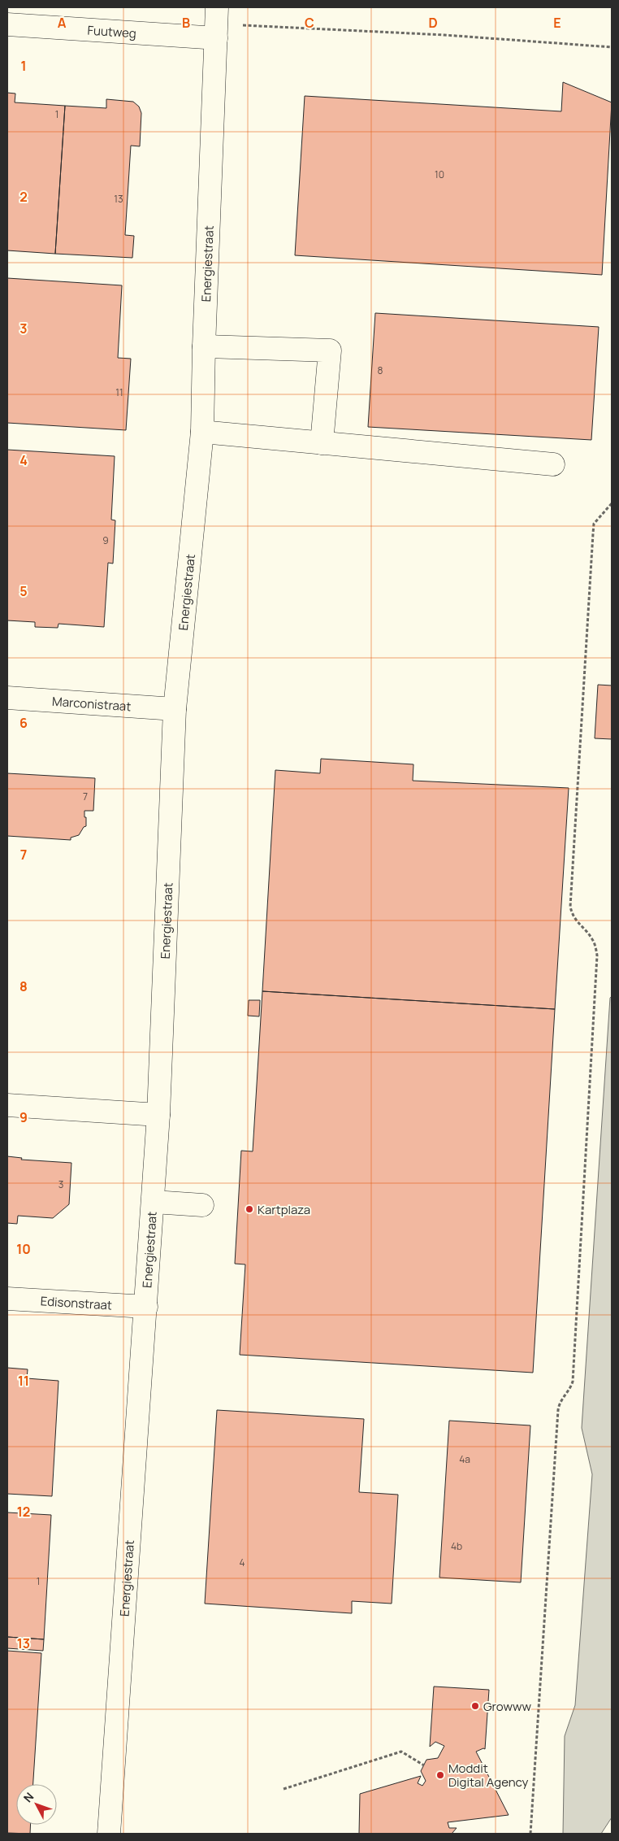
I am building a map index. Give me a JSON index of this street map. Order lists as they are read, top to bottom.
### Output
{
  "streets": {
    "street": [
      "Fuutweg",
      "Energiestraat",
      "Marconistraat",
      "Edisonstraat"
    ]
  },
  "crossings": [
    ["Fuutweg", "Energiestraat"],
    ["Energiestraat", "Marconistraat"],
    ["Energiestraat", "Edisonstraat"]
  ],
  "places": ["Kartplaza", "Growww", "Moddit Digital Agency"],
  "house_numbers": [
    "1",
    "10",
    "13",
    "8",
    "11",
    "9",
    "7",
    "3",
    "4a",
    "4b",
    "4",
    "1"
  ],
  "north": "top left",
  "grid": {
    "columns": [
      "A",
      "B",
      "C",
      "D",
      "E"
    ],
    "rows": [
      "1",
      "2",
      "3",
      "4",
      "5",
      "6",
      "7",
      "8",
      "9",
      "10",
      "11",
      "12",
      "13"
    ]
  }
}
